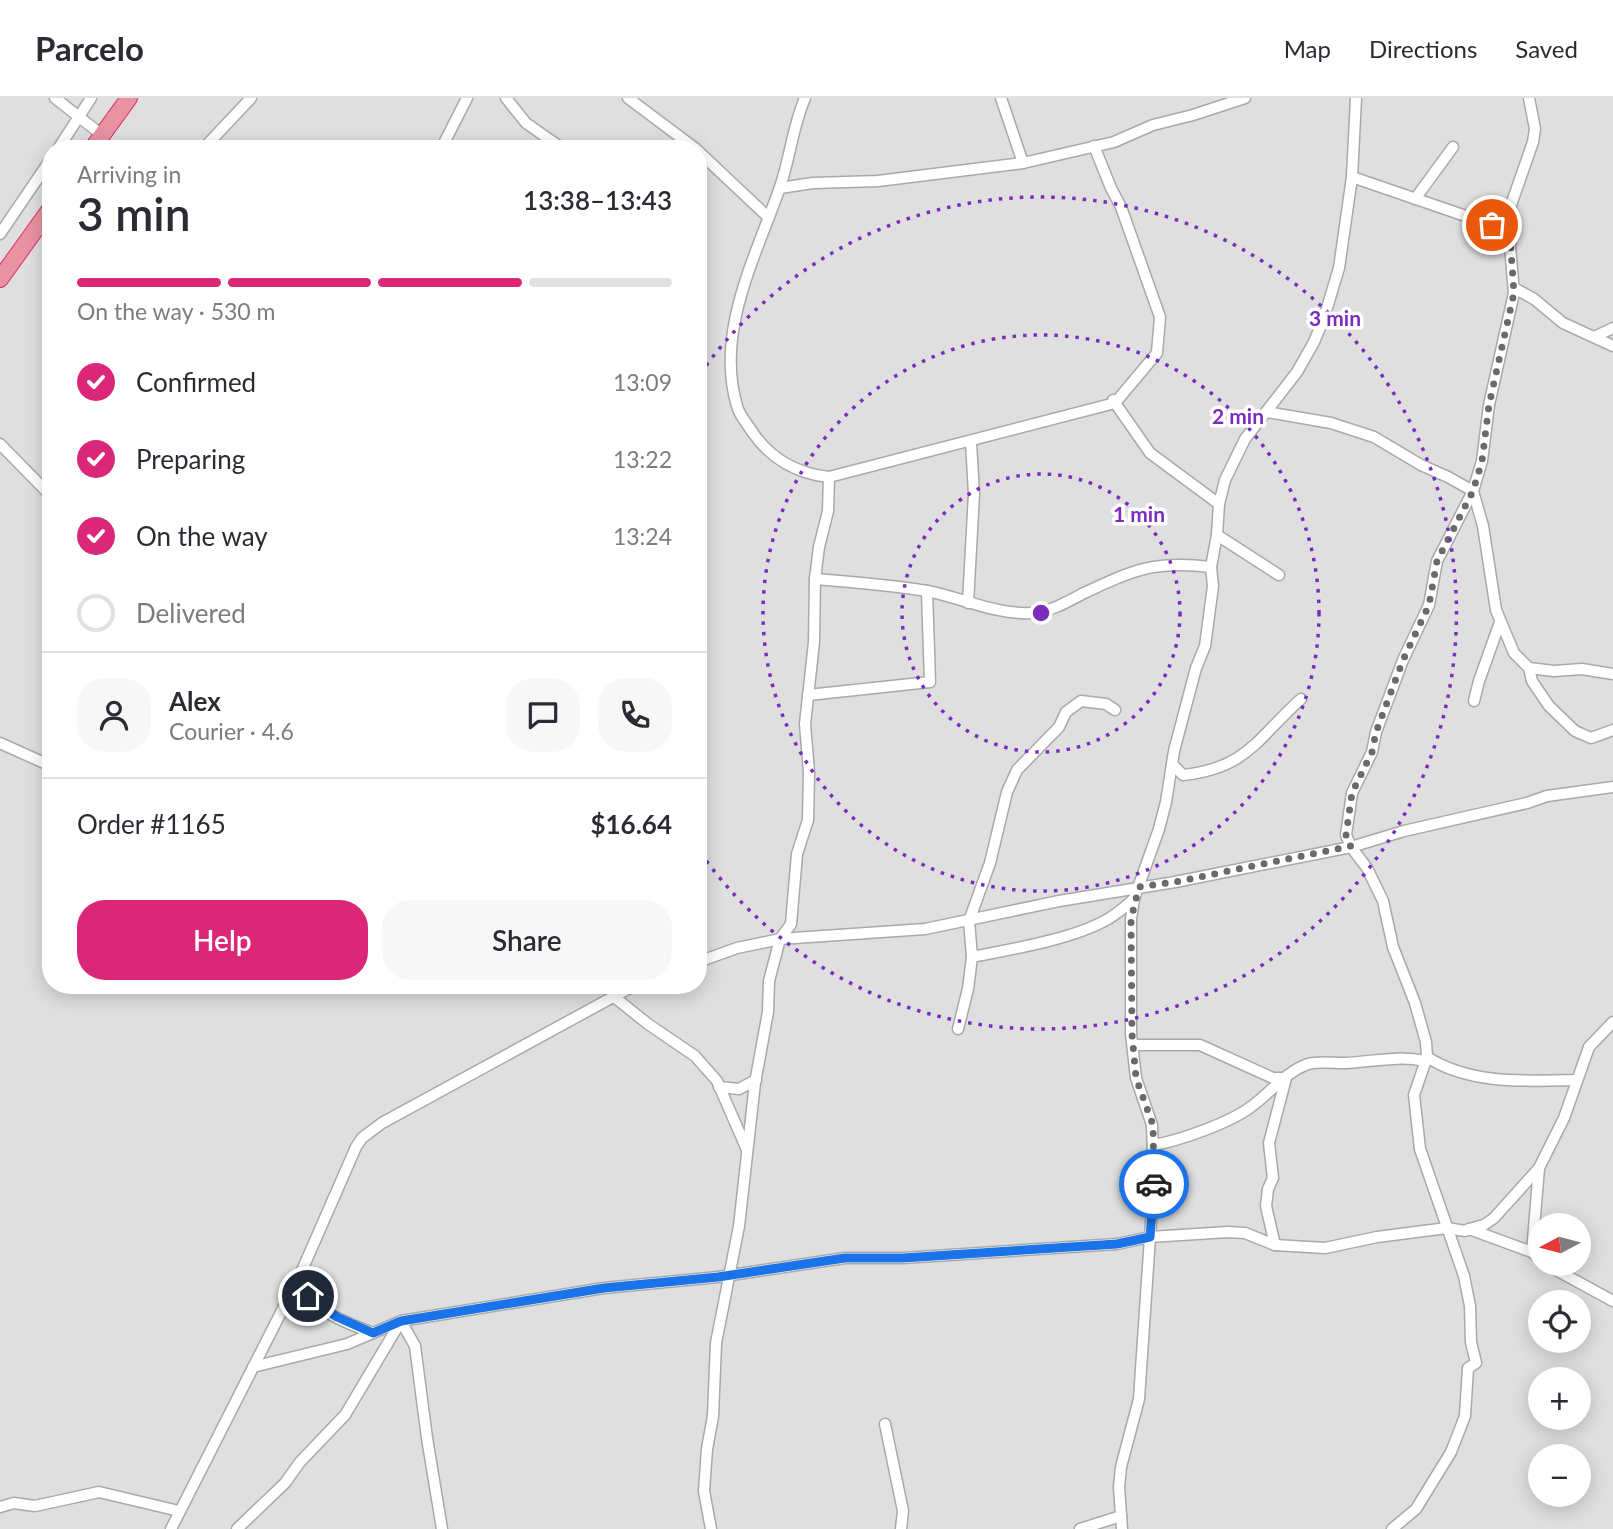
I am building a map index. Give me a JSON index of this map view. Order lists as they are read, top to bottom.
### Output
{
  "north": "left",
  "page": {
    "header": "Parcelo",
    "nav": ["Map", "Directions", "Saved"],
    "heading": ["3 min", "Arriving in", "13:38–13:43"],
    "panel": [
      "Alex",
      "Courier · 4.6",
      "Order #1165",
      "$16.64"
    ],
    "bar": "On the way · 530 m",
    "list": [
      ["Confirmed", "13:09"],
      ["Preparing", "13:22"],
      ["On the way", "13:24"],
      "Delivered"
    ],
    "buttons": ["Help", "Share"],
    "map_buttons": ["+", "−"]
  },
  "rings": ["3 min", "2 min", "1 min"]
}
